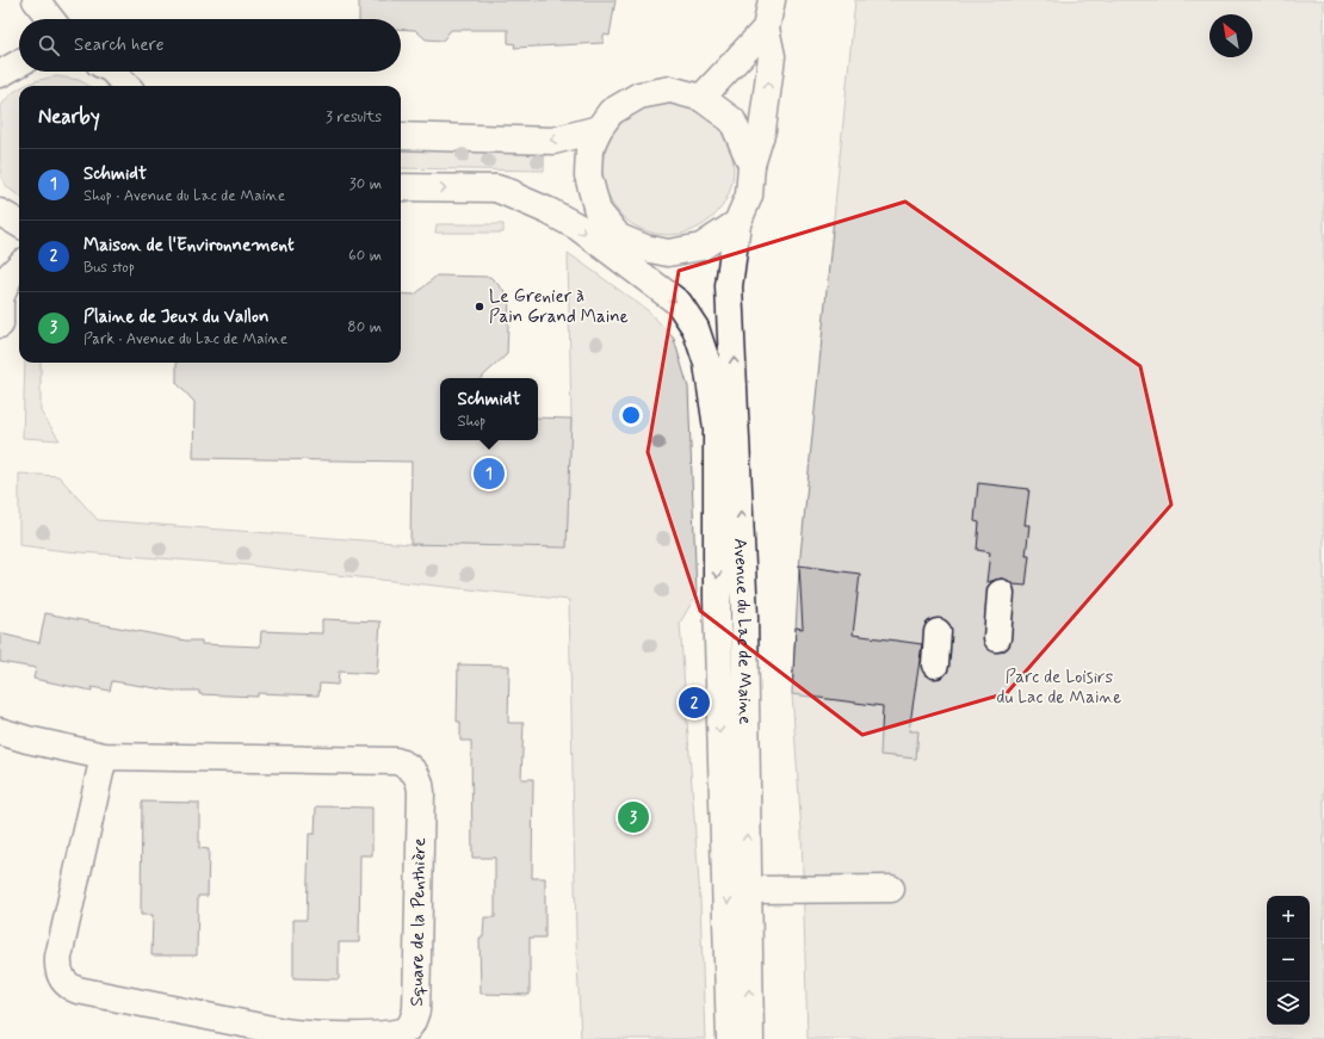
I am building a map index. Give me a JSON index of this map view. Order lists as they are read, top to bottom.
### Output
{
  "streets": {
    "street": ["Avenue du Lac de Maine", "Square de la Penthière"]
  },
  "parks": ["Parc de Loisirs du Lac de Maine"],
  "places": ["Le Grenier à Pain Grand Maine"],
  "north": "top left",
  "page": {
    "search": "Search here",
    "heading": ["Nearby", "3 results"],
    "list": [
      {
        "mark": "1",
        "name": "Schmidt",
        "note": "Shop · Avenue du Lac de Maine",
        "value": "30 m"
      },
      {
        "mark": "2",
        "name": "Maison de l'Environnement",
        "note": "Bus stop",
        "value": "60 m"
      },
      {
        "mark": "3",
        "name": "Plaine de Jeux du Vallon",
        "note": "Park · Avenue du Lac de Maine",
        "value": "80 m"
      }
    ],
    "popup": ["Schmidt", "Shop"],
    "pins": ["1", "2", "3"],
    "map_buttons": ["+", "−"]
  }
}
